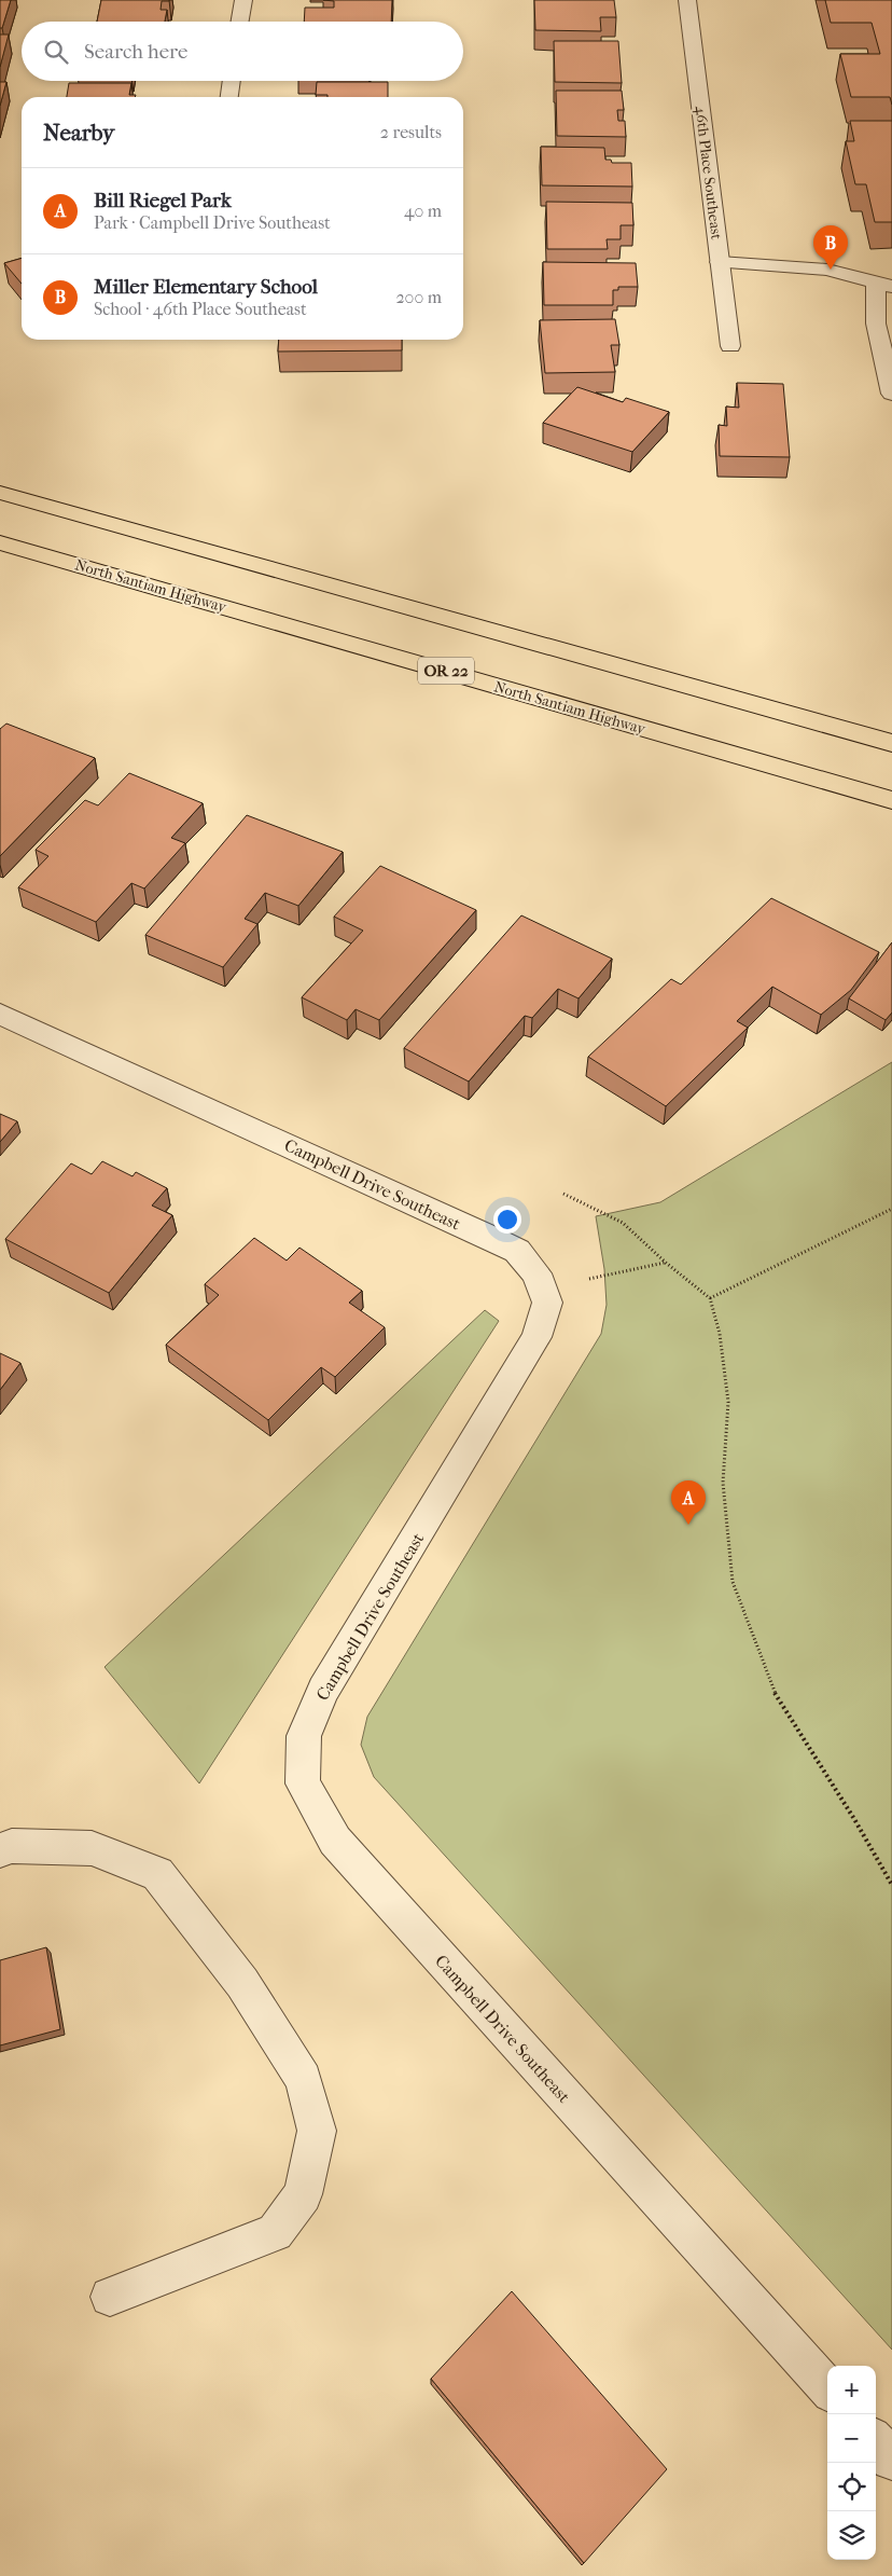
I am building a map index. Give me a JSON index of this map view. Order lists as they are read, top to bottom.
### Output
{
  "streets": {
    "highway": ["North Santiam Highway", "OR 22"],
    "street": ["46th Place Southeast", "Campbell Drive Southeast"]
  },
  "page": {
    "search": "Search here",
    "heading": ["Nearby", "2 results"],
    "list": [
      {
        "mark": "A",
        "name": "Bill Riegel Park",
        "note": "Park · Campbell Drive Southeast",
        "value": "40 m"
      },
      {
        "mark": "B",
        "name": "Miller Elementary School",
        "note": "School · 46th Place Southeast",
        "value": "200 m"
      }
    ],
    "pins": ["B", "A"],
    "map_buttons": ["+", "−"]
  }
}
